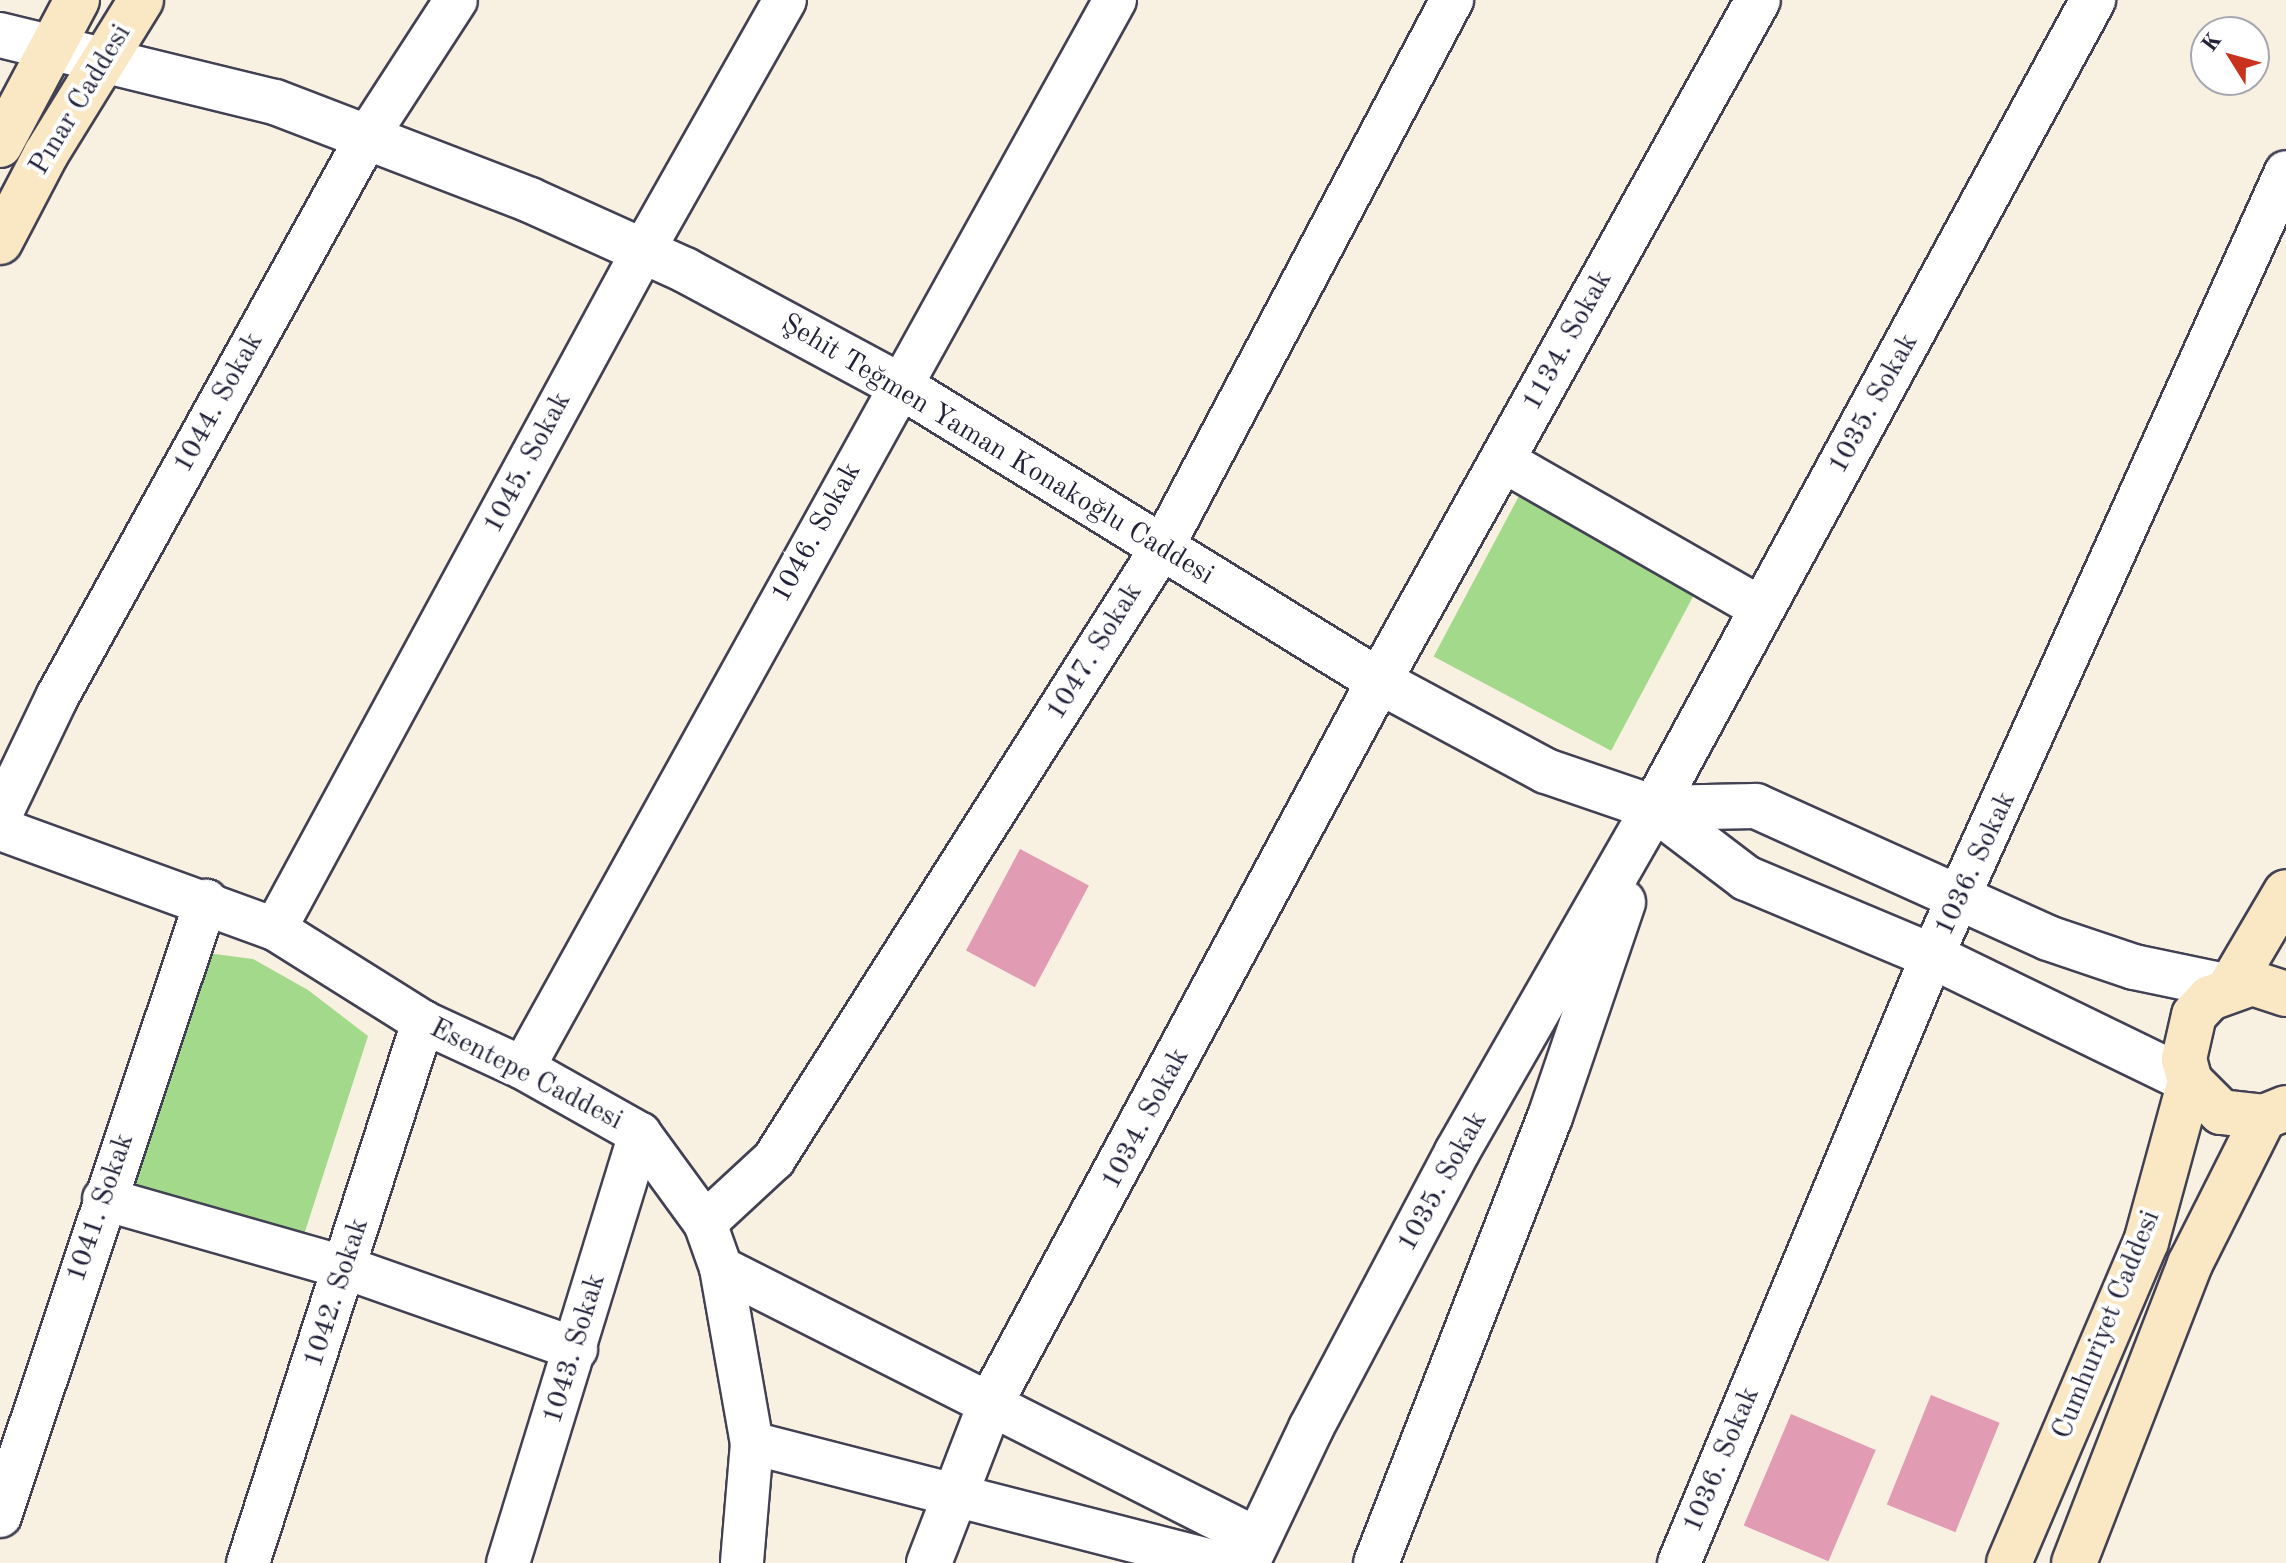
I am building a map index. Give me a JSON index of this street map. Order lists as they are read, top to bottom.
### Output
{
  "streets": {
    "main road": ["Pınar Caddesi", "Cumhuriyet Caddesi"],
    "street": [
      "1134. Sokak",
      "1044. Sokak",
      "1035. Sokak",
      "Şehit Teğmen Yaman Konakoğlu Caddesi",
      "1045. Sokak",
      "1046. Sokak",
      "1047. Sokak",
      "1036. Sokak",
      "Esentepe Caddesi",
      "1034. Sokak",
      "1041. Sokak",
      "1042. Sokak",
      "1043. Sokak"
    ]
  },
  "crossings": [
    ["Pınar Caddesi", "Şehit Teğmen Yaman Konakoğlu Caddesi"],
    ["1134. Sokak", "Şehit Teğmen Yaman Konakoğlu Caddesi"],
    ["1134. Sokak", "1034. Sokak"],
    ["1044. Sokak", "Şehit Teğmen Yaman Konakoğlu Caddesi"],
    ["1035. Sokak", "Şehit Teğmen Yaman Konakoğlu Caddesi"],
    ["Şehit Teğmen Yaman Konakoğlu Caddesi", "1045. Sokak"],
    ["Şehit Teğmen Yaman Konakoğlu Caddesi", "1046. Sokak"],
    ["Şehit Teğmen Yaman Konakoğlu Caddesi", "1047. Sokak"],
    ["Şehit Teğmen Yaman Konakoğlu Caddesi", "1036. Sokak"],
    ["Şehit Teğmen Yaman Konakoğlu Caddesi", "1034. Sokak"],
    ["Şehit Teğmen Yaman Konakoğlu Caddesi", "Cumhuriyet Caddesi"],
    ["1045. Sokak", "Esentepe Caddesi"],
    ["1046. Sokak", "Esentepe Caddesi"],
    ["1047. Sokak", "Esentepe Caddesi"],
    ["Esentepe Caddesi", "1041. Sokak"],
    ["Esentepe Caddesi", "1042. Sokak"],
    ["Esentepe Caddesi", "1043. Sokak"]
  ],
  "north": "top left"
}
